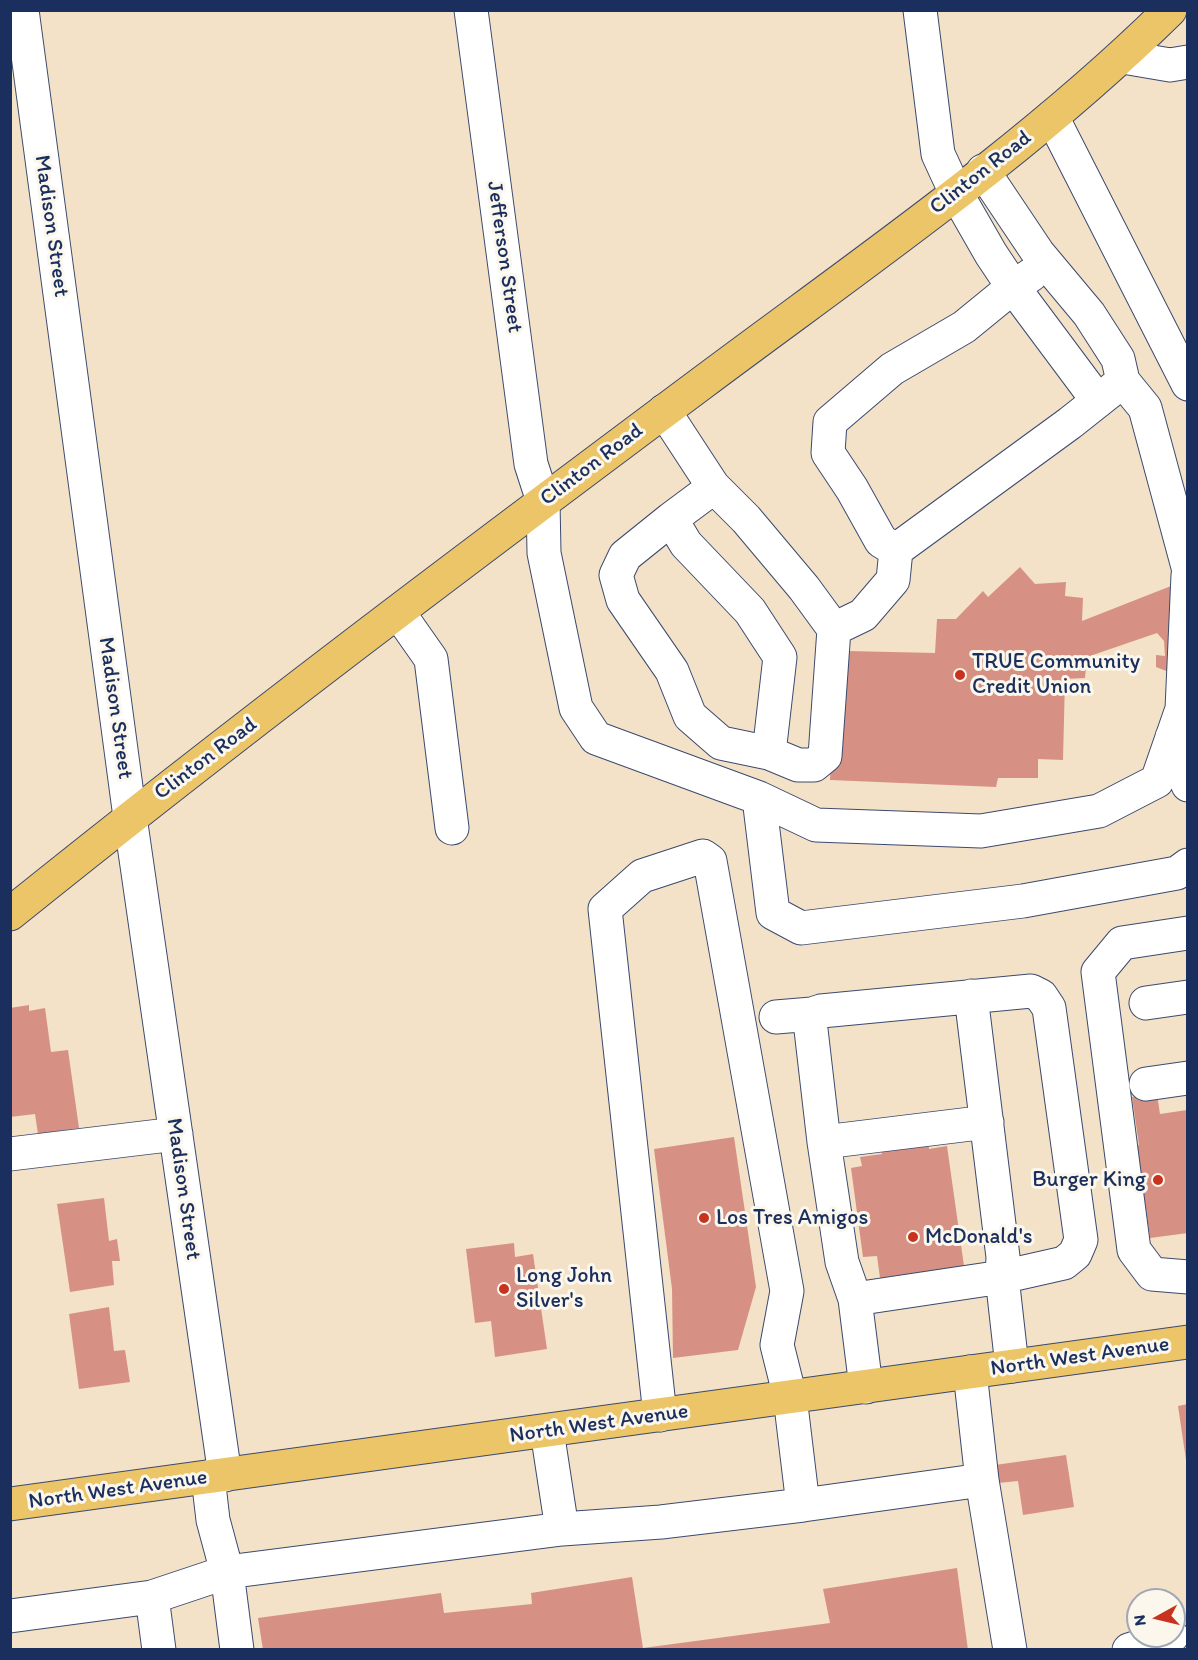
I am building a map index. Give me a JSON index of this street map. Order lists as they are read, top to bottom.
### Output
{
  "streets": {
    "main road": ["Clinton Road", "North West Avenue"],
    "street": ["Madison Street", "Jefferson Street"]
  },
  "crossings": [
    ["Clinton Road", "Madison Street"],
    ["Clinton Road", "Jefferson Street"],
    ["Madison Street", "North West Avenue"]
  ],
  "places": [
    "TRUE Community Credit Union",
    "Burger King",
    "Los Tres Amigos",
    "McDonald's",
    "Long John Silver's"
  ],
  "north": "left"
}
